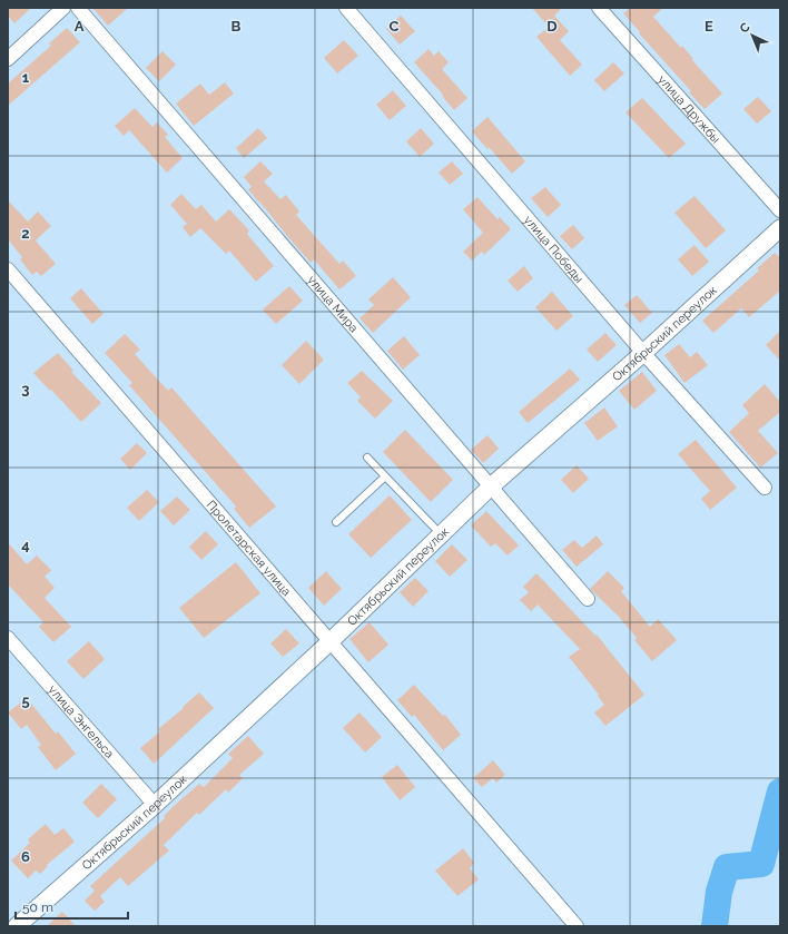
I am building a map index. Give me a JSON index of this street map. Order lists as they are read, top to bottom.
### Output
{
  "streets": {
    "street": [
      "улица Дружбы",
      "улица Победы",
      "улица Мира",
      "Октябрьский переулок",
      "Пролетарская улица",
      "улица Энгельса"
    ]
  },
  "crossings": [
    ["улица Победы", "Октябрьский переулок"],
    ["улица Мира", "Октябрьский переулок"],
    ["Октябрьский переулок", "Пролетарская улица"],
    ["Октябрьский переулок", "улица Энгельса"]
  ],
  "scale_bar": "50 m",
  "north": "top left",
  "grid": {
    "columns": [
      "A",
      "B",
      "C",
      "D",
      "E"
    ],
    "rows": [
      "1",
      "2",
      "3",
      "4",
      "5",
      "6"
    ]
  }
}
